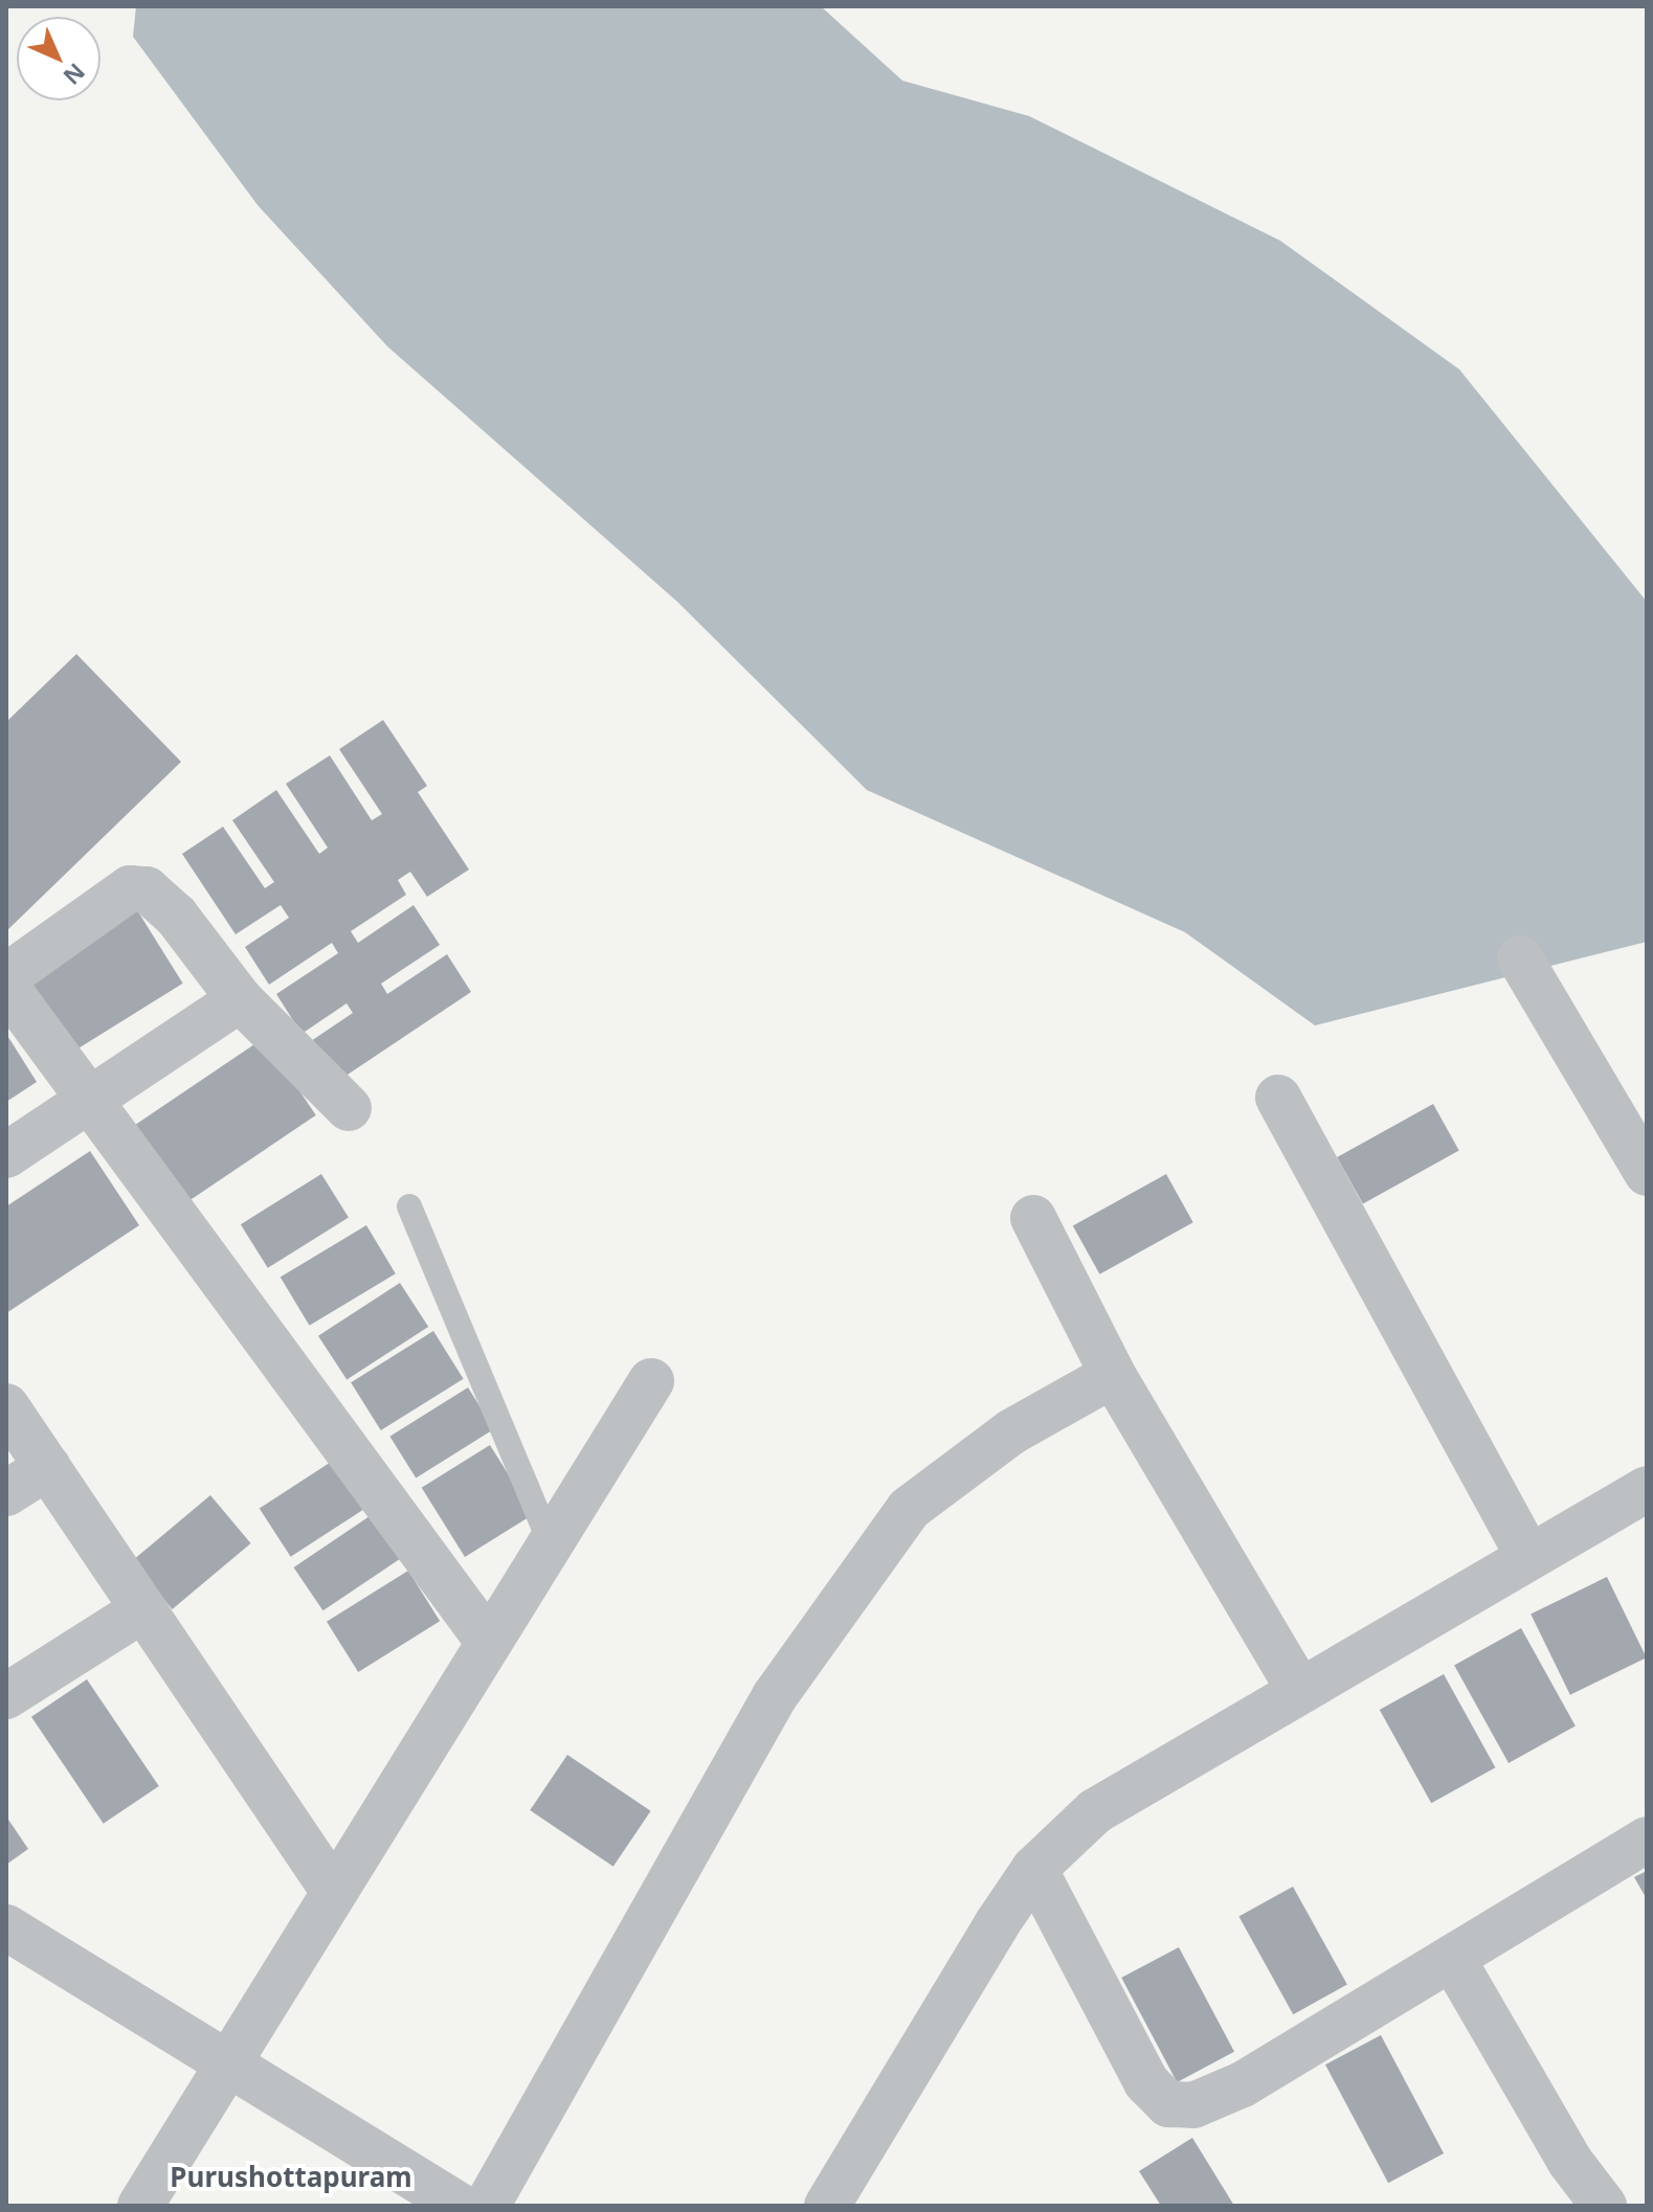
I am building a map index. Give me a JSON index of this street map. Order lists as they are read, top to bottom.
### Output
{
  "districts": ["Purushottapuram"],
  "north": "bottom right"
}
